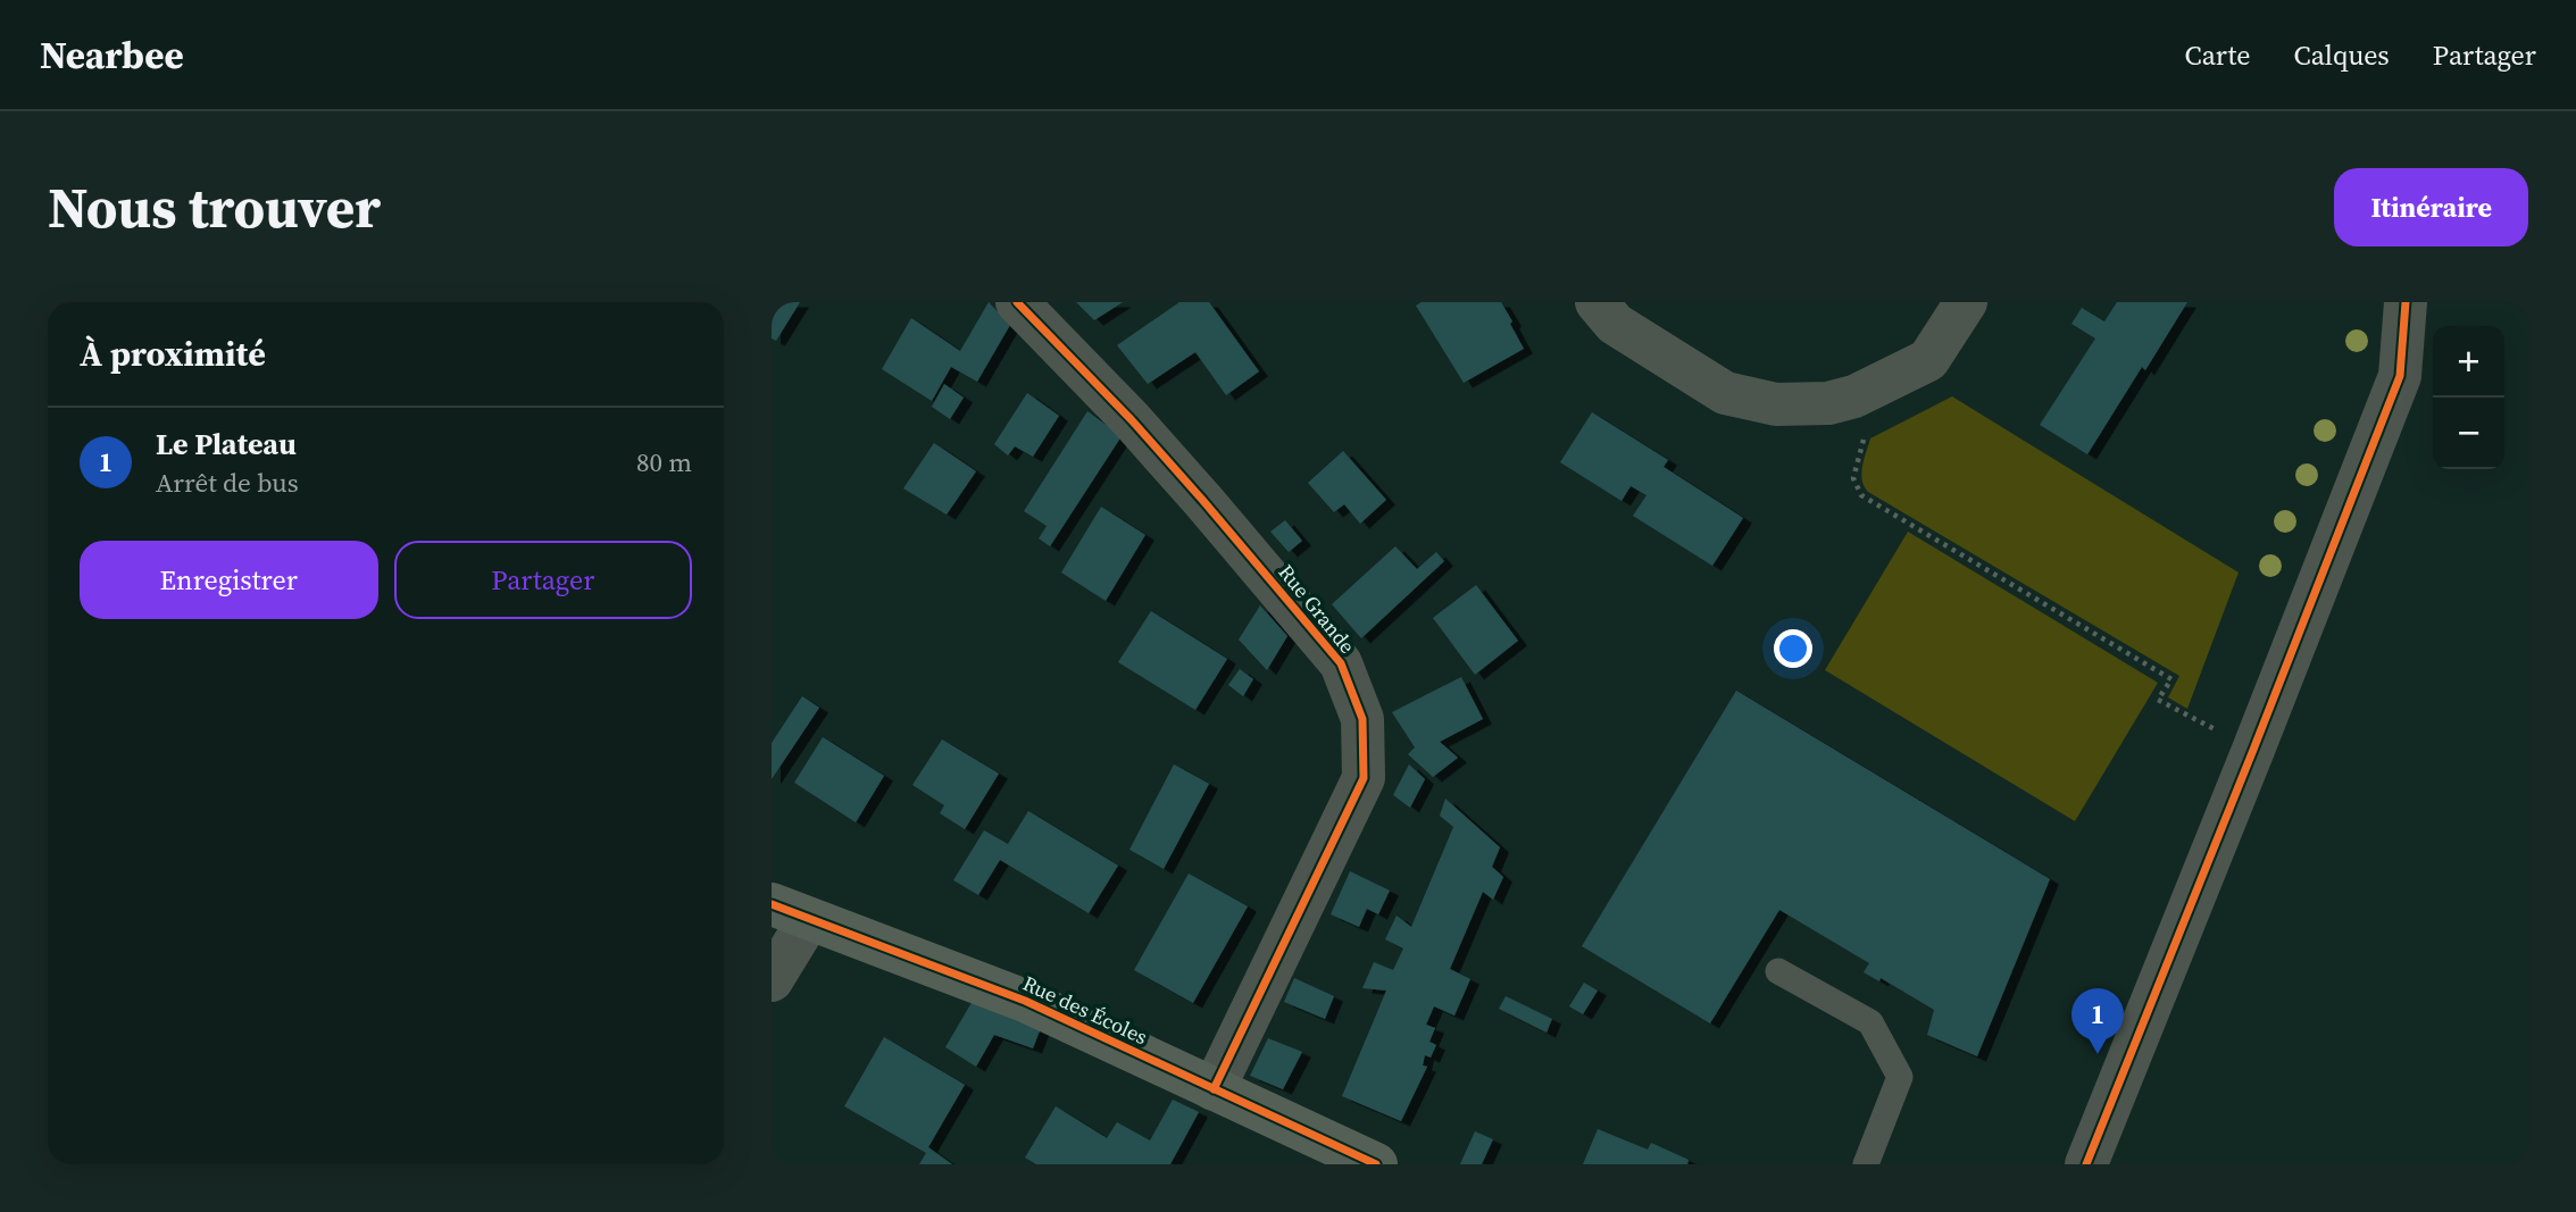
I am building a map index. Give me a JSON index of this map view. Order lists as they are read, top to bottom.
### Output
{
  "streets": {
    "street": ["Rue Grande", "Rue des Écoles"]
  },
  "crossings": [
    ["Rue Grande", "Rue des Écoles"]
  ],
  "page": {
    "header": "Nearbee",
    "nav": ["Carte", "Calques", "Partager"],
    "buttons": [
      "Itinéraire",
      ["Enregistrer", "Partager"]
    ],
    "title": "Nous trouver",
    "heading": "À proximité",
    "map_buttons": ["+", "−"],
    "list": [
      {
        "mark": "1",
        "name": "Le Plateau",
        "note": "Arrêt de bus",
        "value": "80 m"
      }
    ],
    "pins": "1"
  }
}
